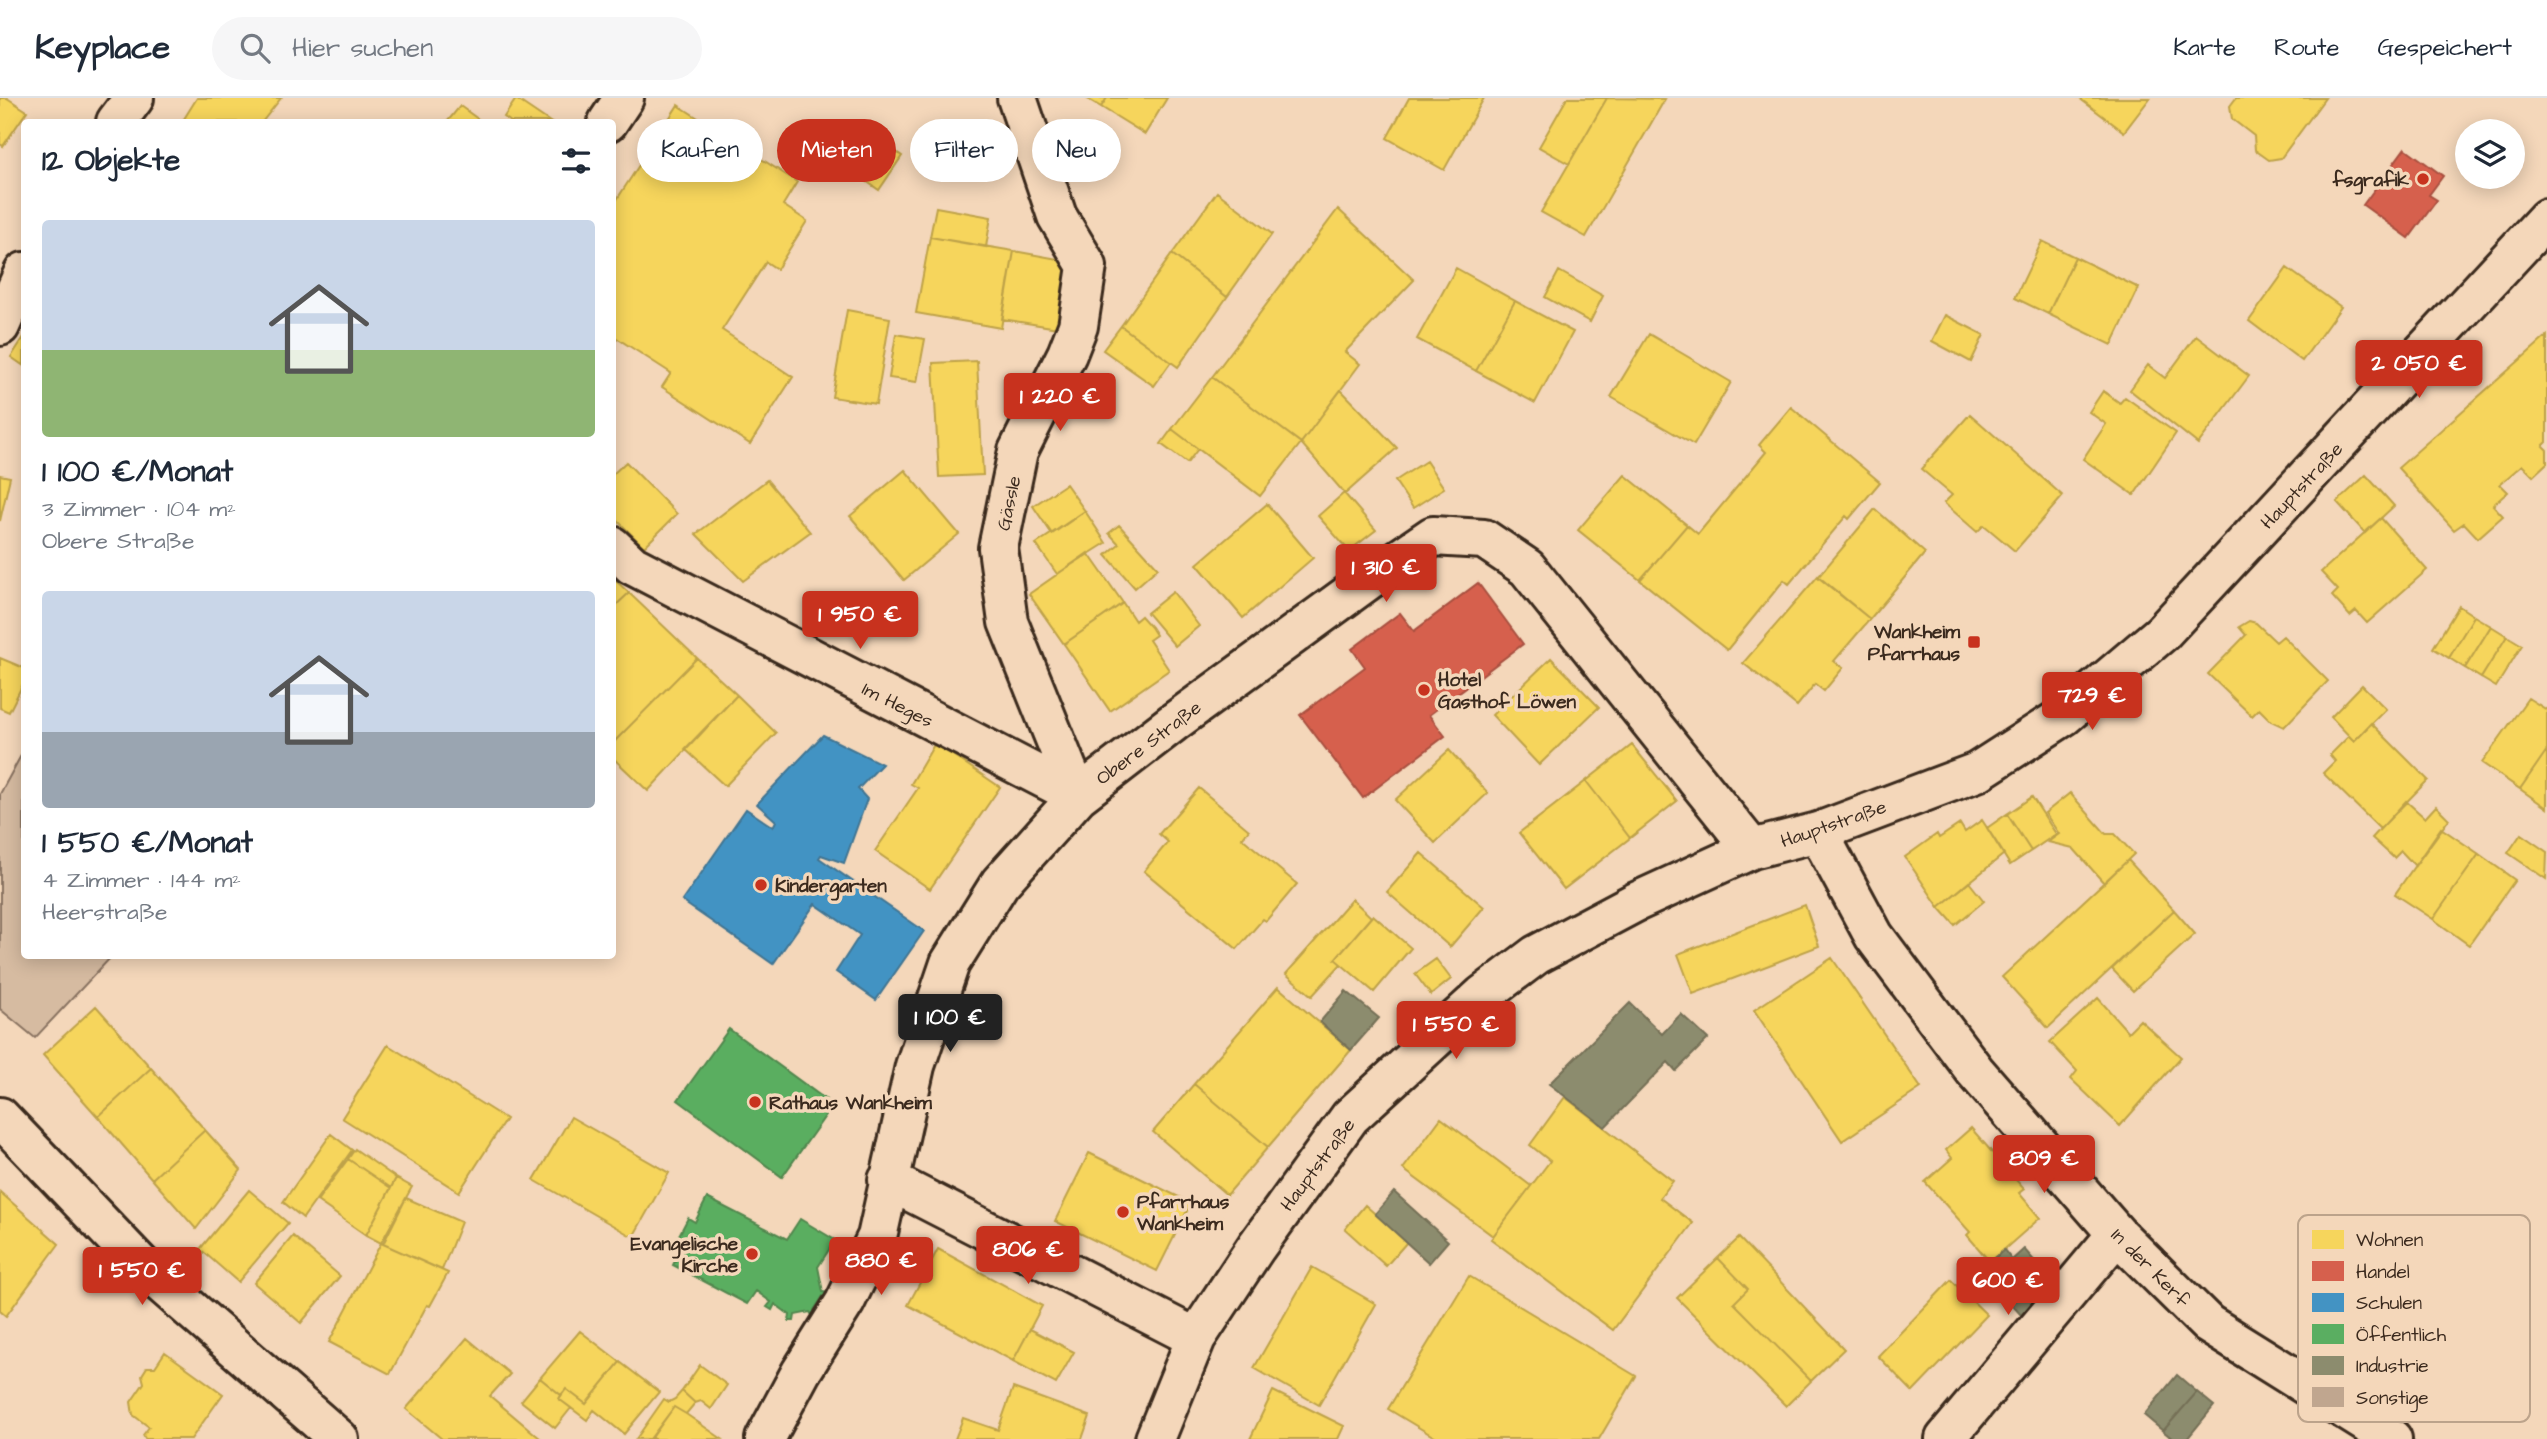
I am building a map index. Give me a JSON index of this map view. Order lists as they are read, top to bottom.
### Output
{
  "streets": {
    "street": [
      "Hauptstraße",
      "Gässle",
      "Im Heges",
      "Obere Straße",
      "In der Kerf"
    ]
  },
  "crossings": [
    ["Hauptstraße", "Obere Straße"],
    ["Hauptstraße", "In der Kerf"],
    ["Gässle", "Im Heges"],
    ["Gässle", "Obere Straße"],
    ["Im Heges", "Obere Straße"]
  ],
  "places": {
    "other": [
      "fsgrafik",
      "Hotel Gasthof Löwen",
      "Kindergarten",
      "Rathaus Wankheim",
      "Pfarrhaus Wankheim",
      "Evangelische Kirche"
    ],
    "transit": ["Wankheim Pfarrhaus"]
  },
  "legend": [
    "Wohnen",
    "Handel",
    "Schulen",
    "Öffentlich",
    "Industrie",
    "Sonstige"
  ],
  "page": {
    "header": "Keyplace",
    "search": "Hier suchen",
    "nav": ["Karte", "Route", "Gespeichert"],
    "chip": [
      "Kaufen",
      "Mieten",
      "Filter",
      "Neu"
    ],
    "heading": "12 Objekte",
    "list": [
      {
        "name": "1 100 €/Monat",
        "note": "3 Zimmer · 104 m² · Obere Straße"
      },
      {
        "name": "1 550 €/Monat",
        "note": "4 Zimmer · 144 m² · Heerstraße"
      }
    ],
    "price": [
      "2 050 €",
      "1 220 €",
      "1 310 €",
      "1 950 €",
      "729 €",
      "1 100 €",
      "1 550 €",
      "809 €",
      "806 €",
      "880 €",
      "1 550 €",
      "600 €"
    ]
  }
}
